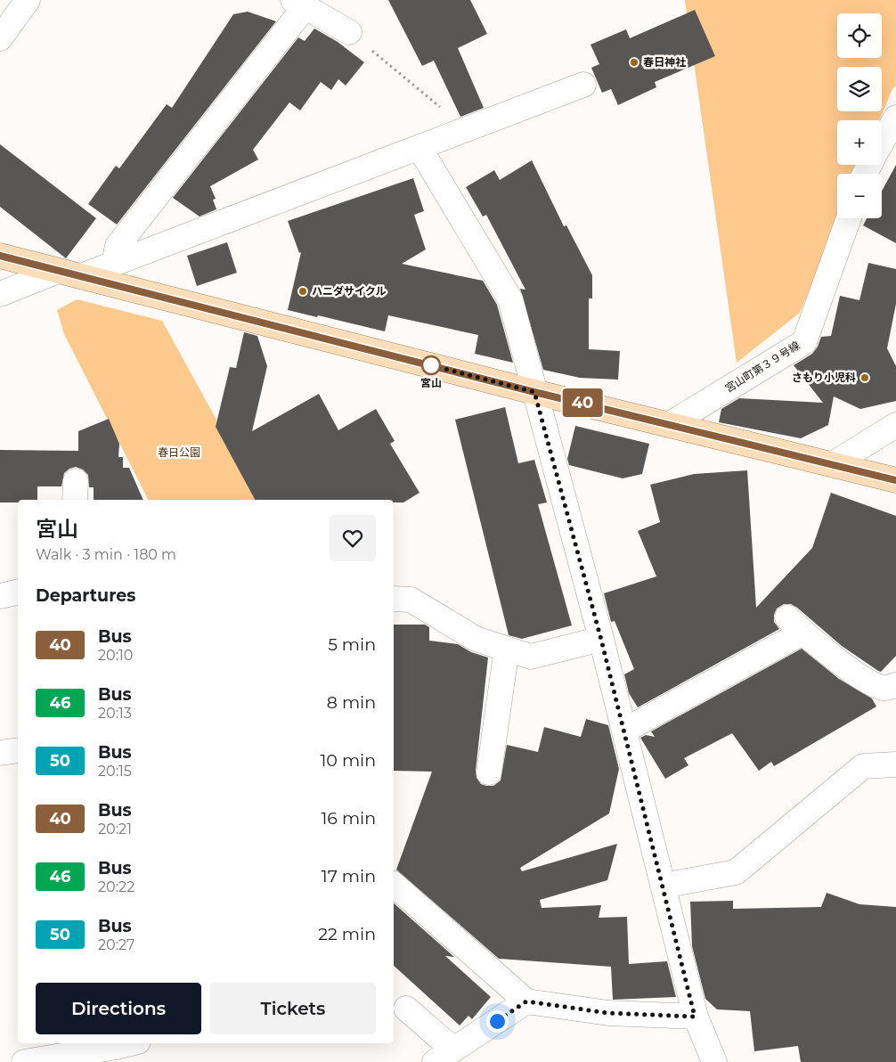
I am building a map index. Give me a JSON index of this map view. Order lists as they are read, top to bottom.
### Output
{
  "streets": {
    "street": ["宮山町第３９号線"]
  },
  "parks": ["春日公園"],
  "places": [
    "春日神社",
    "ハニダサイクル",
    "宮山",
    "さもり小児科"
  ],
  "lines": ["bus line 40"],
  "page": {
    "on_map": "40",
    "map_buttons": ["+", "−"],
    "heading": [
      ["宮山", "Walk · 3 min · 180 m"],
      "Departures"
    ],
    "list": [
      {
        "mark": "40",
        "name": "Bus",
        "note": "20:10",
        "value": "5 min"
      },
      {
        "mark": "46",
        "name": "Bus",
        "note": "20:13",
        "value": "8 min"
      },
      {
        "mark": "50",
        "name": "Bus",
        "note": "20:15",
        "value": "10 min"
      },
      {
        "mark": "40",
        "name": "Bus",
        "note": "20:21",
        "value": "16 min"
      },
      {
        "mark": "46",
        "name": "Bus",
        "note": "20:22",
        "value": "17 min"
      },
      {
        "mark": "50",
        "name": "Bus",
        "note": "20:27",
        "value": "22 min"
      }
    ],
    "buttons": ["Directions", "Tickets"]
  }
}
